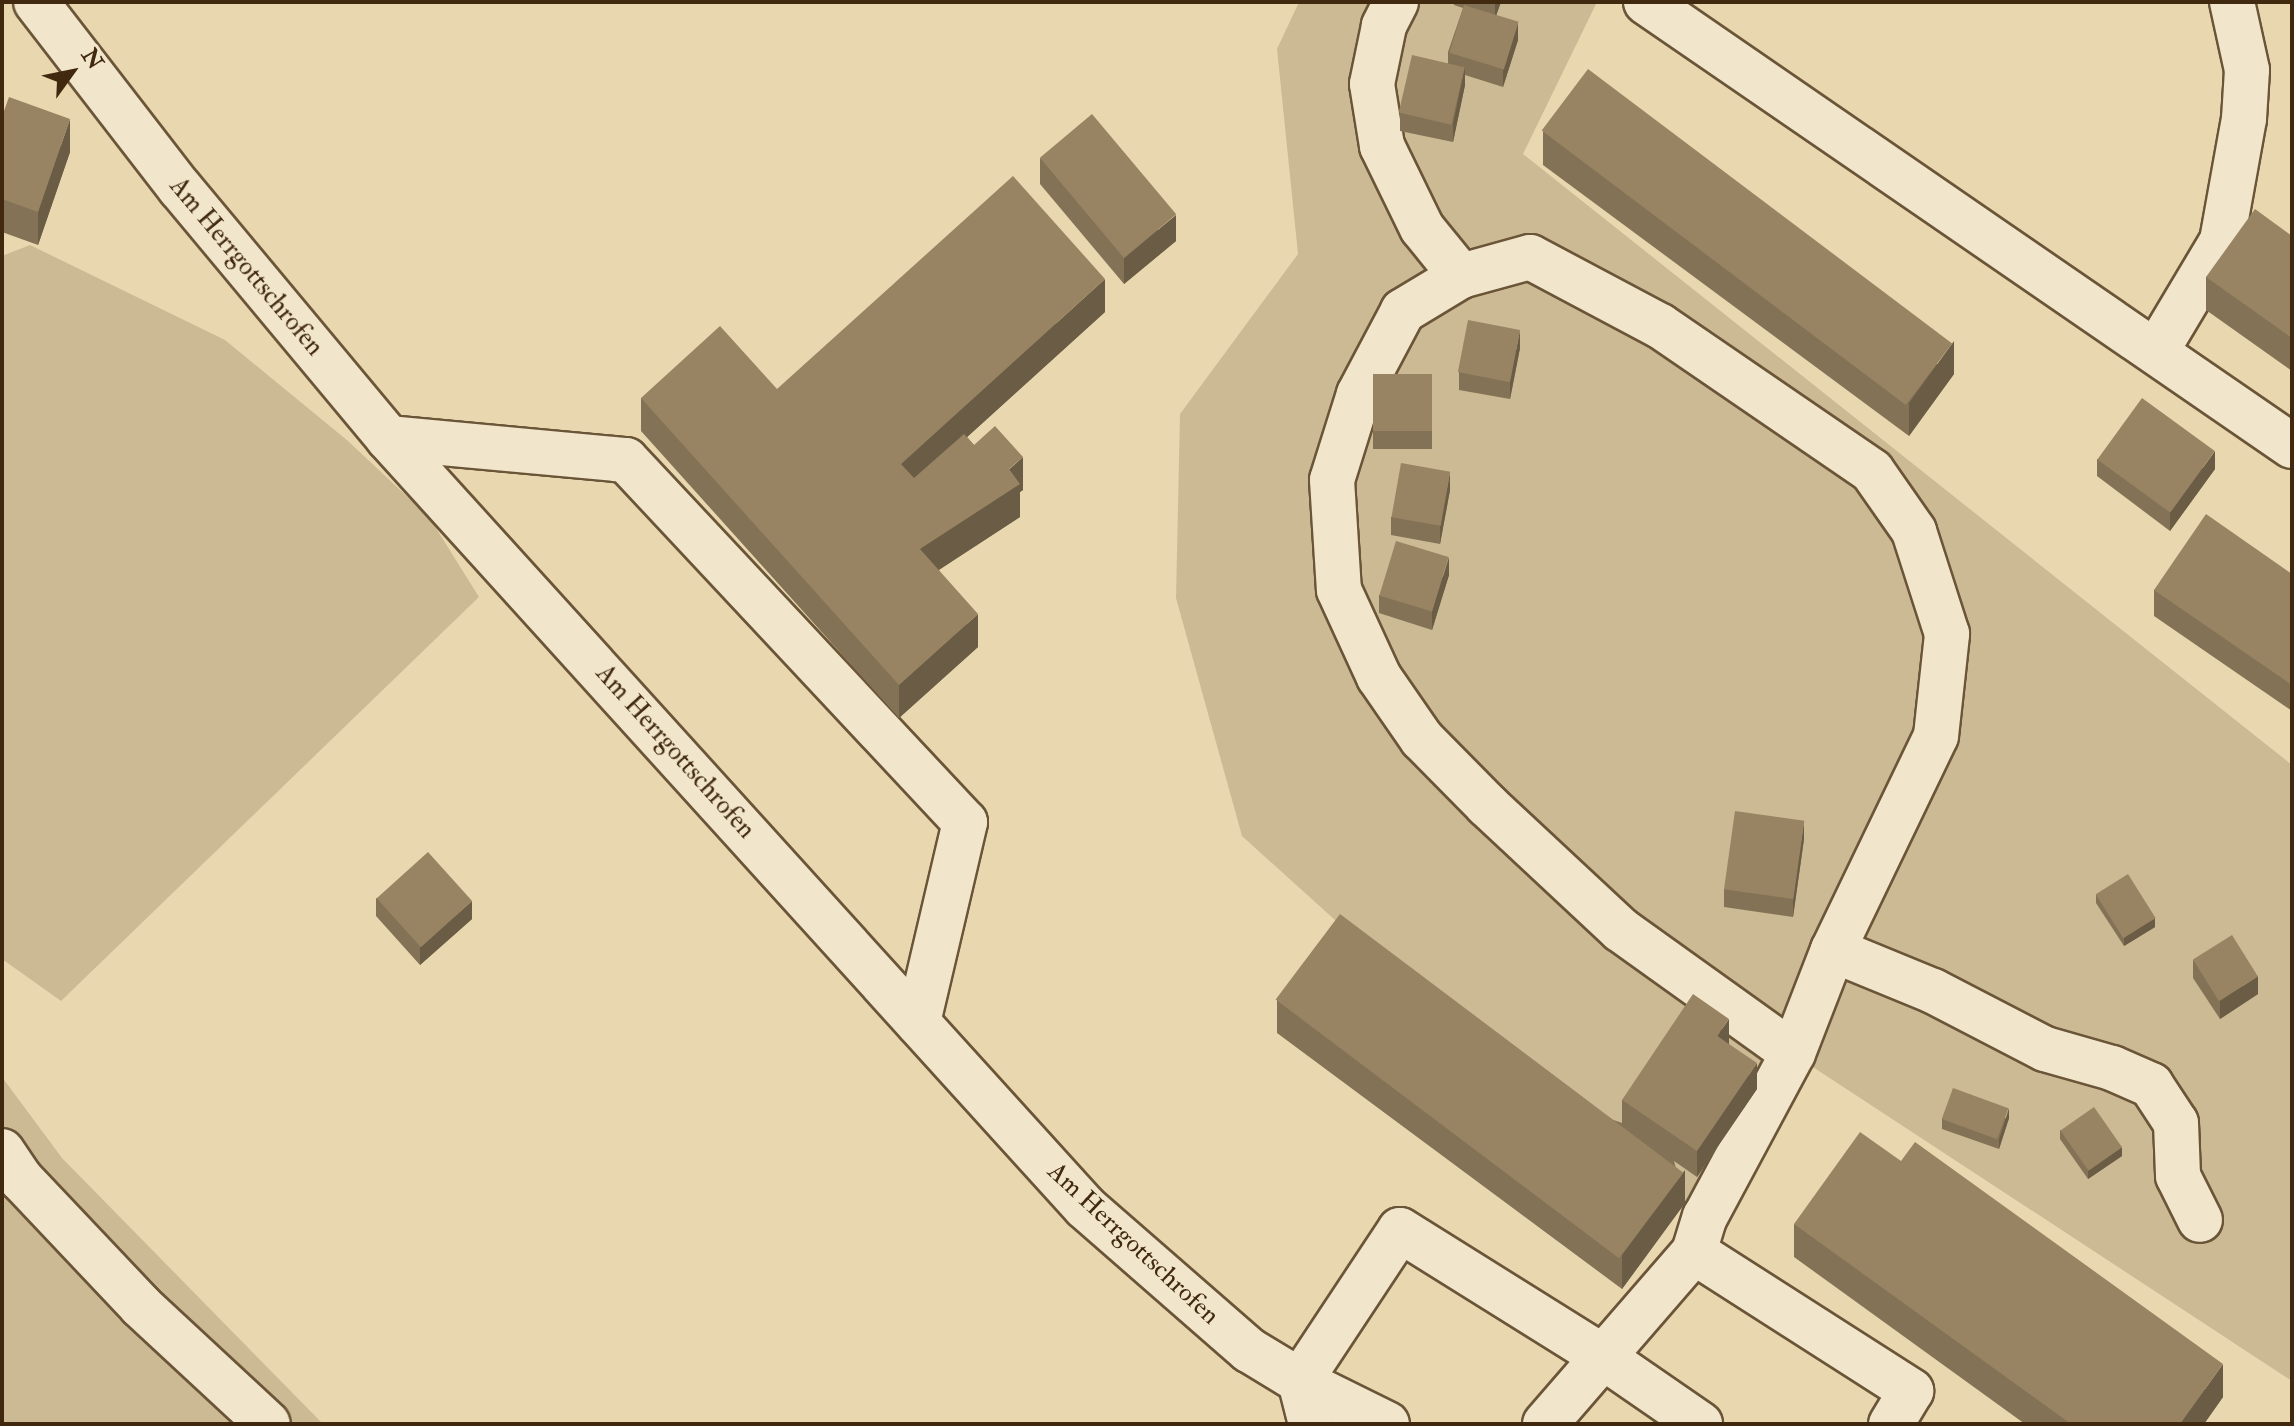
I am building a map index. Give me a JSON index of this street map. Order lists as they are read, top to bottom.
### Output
{
  "streets": {
    "lane": ["Am Herrgottschrofen"]
  },
  "north": "top right"
}
